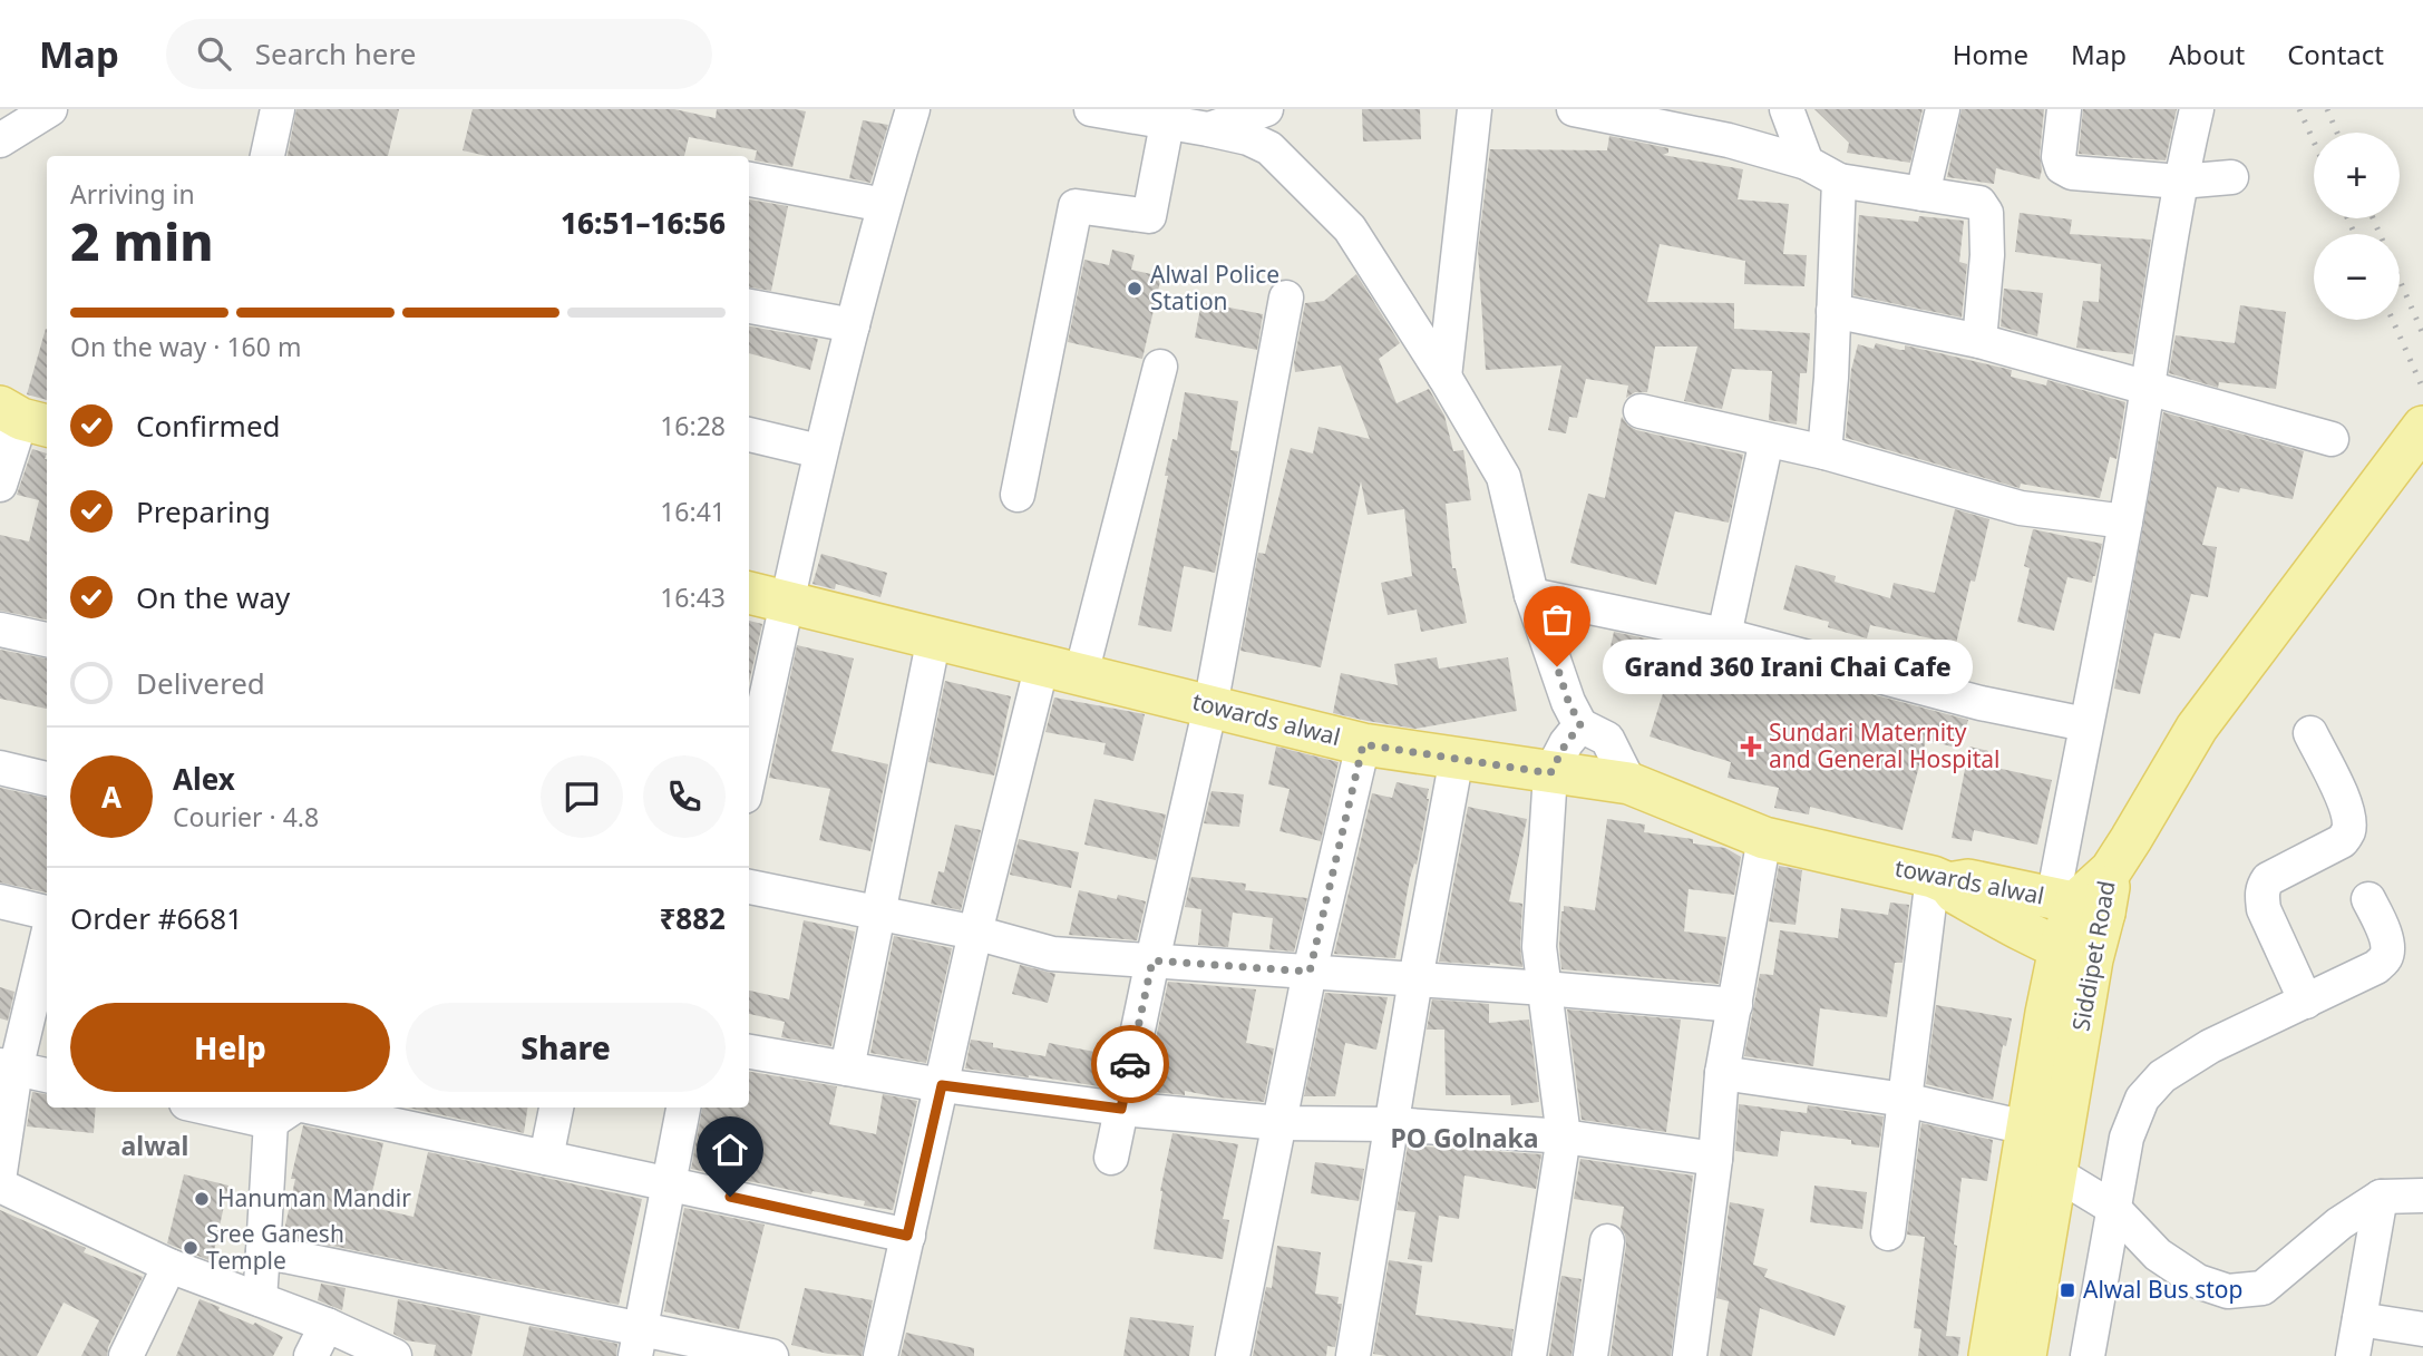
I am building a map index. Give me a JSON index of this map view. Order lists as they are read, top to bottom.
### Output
{
  "streets": {
    "main road": ["towards alwal", "Siddipet Road"]
  },
  "crossings": [
    ["towards alwal", "Siddipet Road"]
  ],
  "districts": ["PO Golnaka", "alwal"],
  "places": {
    "other": [
      "Alwal Police Station",
      "Grand 360 Irani Chai Cafe",
      "Hanuman Mandir",
      "Sree Ganesh Temple"
    ],
    "health": ["Sundari Maternity and General Hospital"],
    "transit": ["Alwal Bus stop"]
  },
  "page": {
    "header": "Map",
    "search": "Search here",
    "nav": [
      "Home",
      "Map",
      "About",
      "Contact"
    ],
    "map_buttons": ["+", "−"],
    "heading": ["2 min", "Arriving in", "16:51–16:56"],
    "panel": [
      "Alex",
      "Courier · 4.8",
      "Order #6681",
      "₹882"
    ],
    "bar": "On the way · 160 m",
    "list": [
      ["Confirmed", "16:28"],
      ["Preparing", "16:41"],
      ["On the way", "16:43"],
      "Delivered"
    ],
    "bubble": "Grand 360 Irani Chai Cafe",
    "round": "A",
    "buttons": ["Help", "Share"]
  }
}
